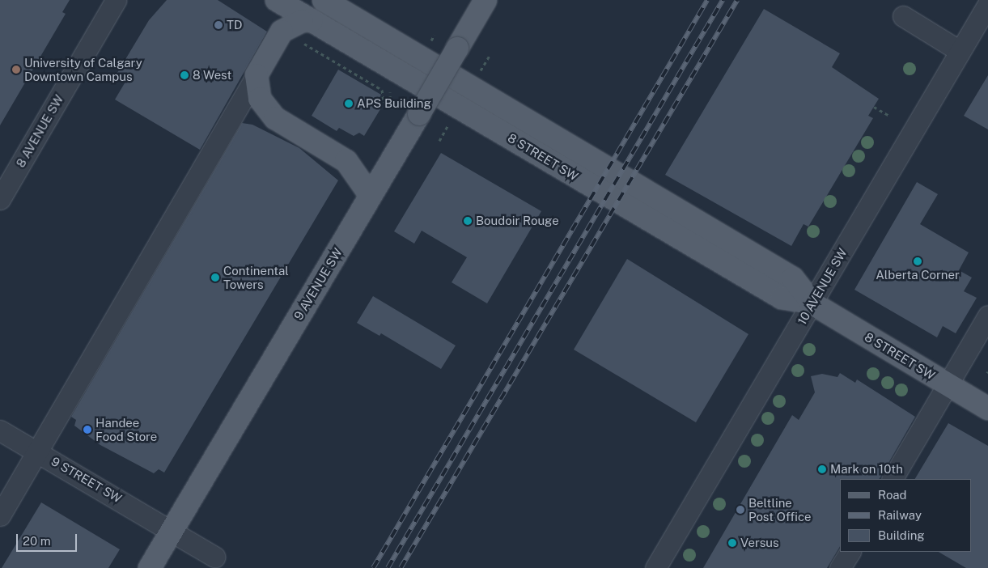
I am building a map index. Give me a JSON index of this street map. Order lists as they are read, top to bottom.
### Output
{
  "streets": {
    "main road": ["8 STREET SW", "9 AVENUE SW"],
    "street": ["8 AVENUE SW", "10 AVENUE SW", "9 STREET SW"]
  },
  "crossings": [
    ["8 STREET SW", "10 AVENUE SW"],
    ["9 AVENUE SW", "9 STREET SW"]
  ],
  "places": [
    "TD",
    "University of Calgary Downtown Campus",
    "8 West",
    "APS Building",
    "Boudoir Rouge",
    "Alberta Corner",
    "Continental Towers",
    "Handee Food Store",
    "Mark on 10th",
    "Beltline Post Office",
    "Versus"
  ],
  "legend": ["Road", "Railway", "Building"],
  "scale_bar": "20 m"
}
